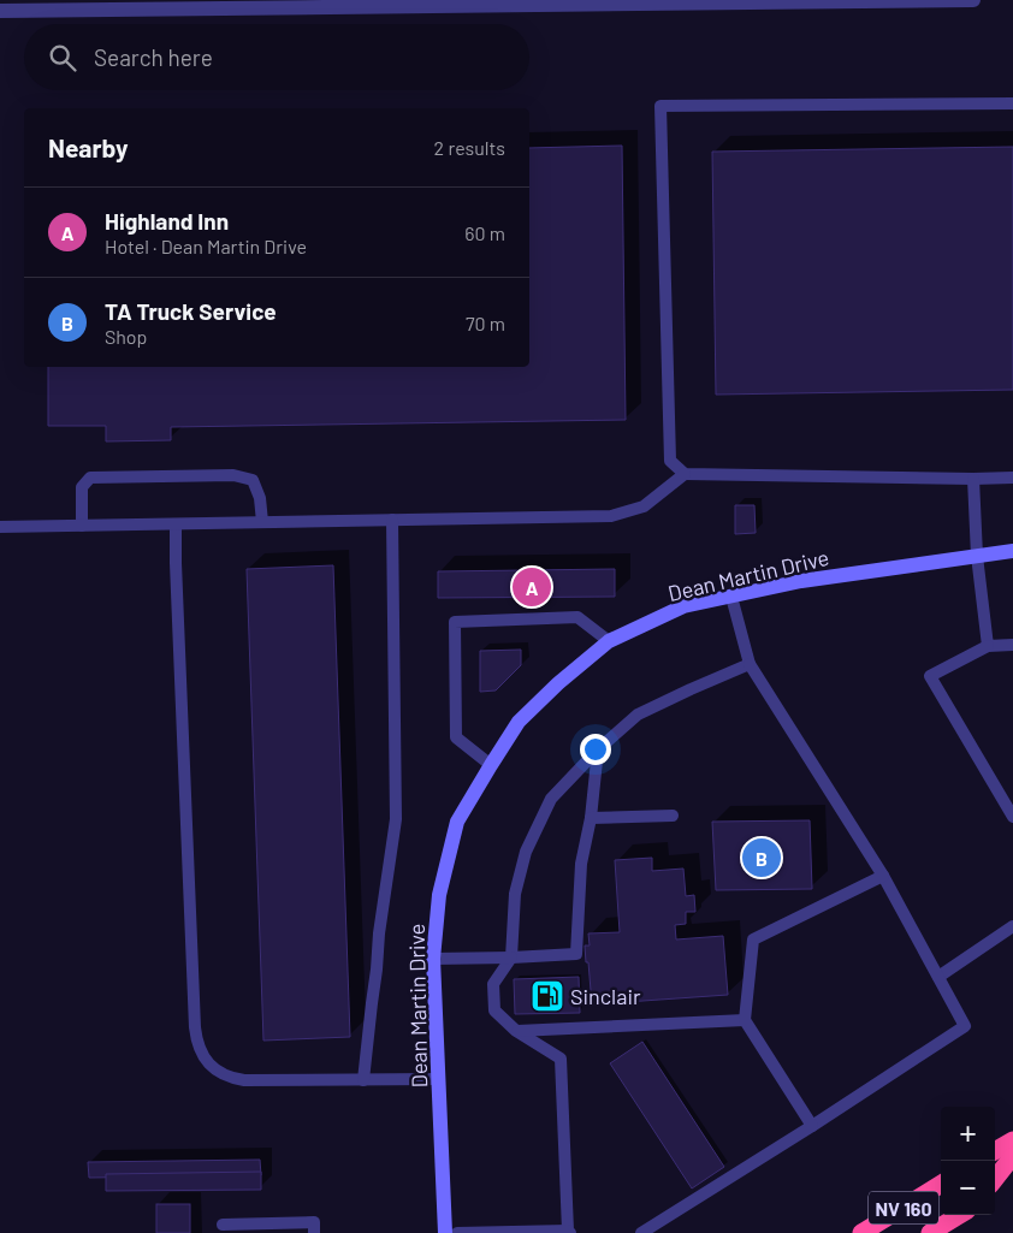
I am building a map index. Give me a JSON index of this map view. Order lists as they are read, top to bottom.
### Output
{
  "streets": {
    "highway": ["NV 160"],
    "main road": ["Dean Martin Drive"]
  },
  "places": {
    "fuel station": ["Sinclair"]
  },
  "page": {
    "search": "Search here",
    "heading": ["Nearby", "2 results"],
    "list": [
      {
        "mark": "A",
        "name": "Highland Inn",
        "note": "Hotel · Dean Martin Drive",
        "value": "60 m"
      },
      {
        "mark": "B",
        "name": "TA Truck Service",
        "note": "Shop",
        "value": "70 m"
      }
    ],
    "pins": ["A", "B"],
    "map_buttons": ["+", "−"]
  }
}
